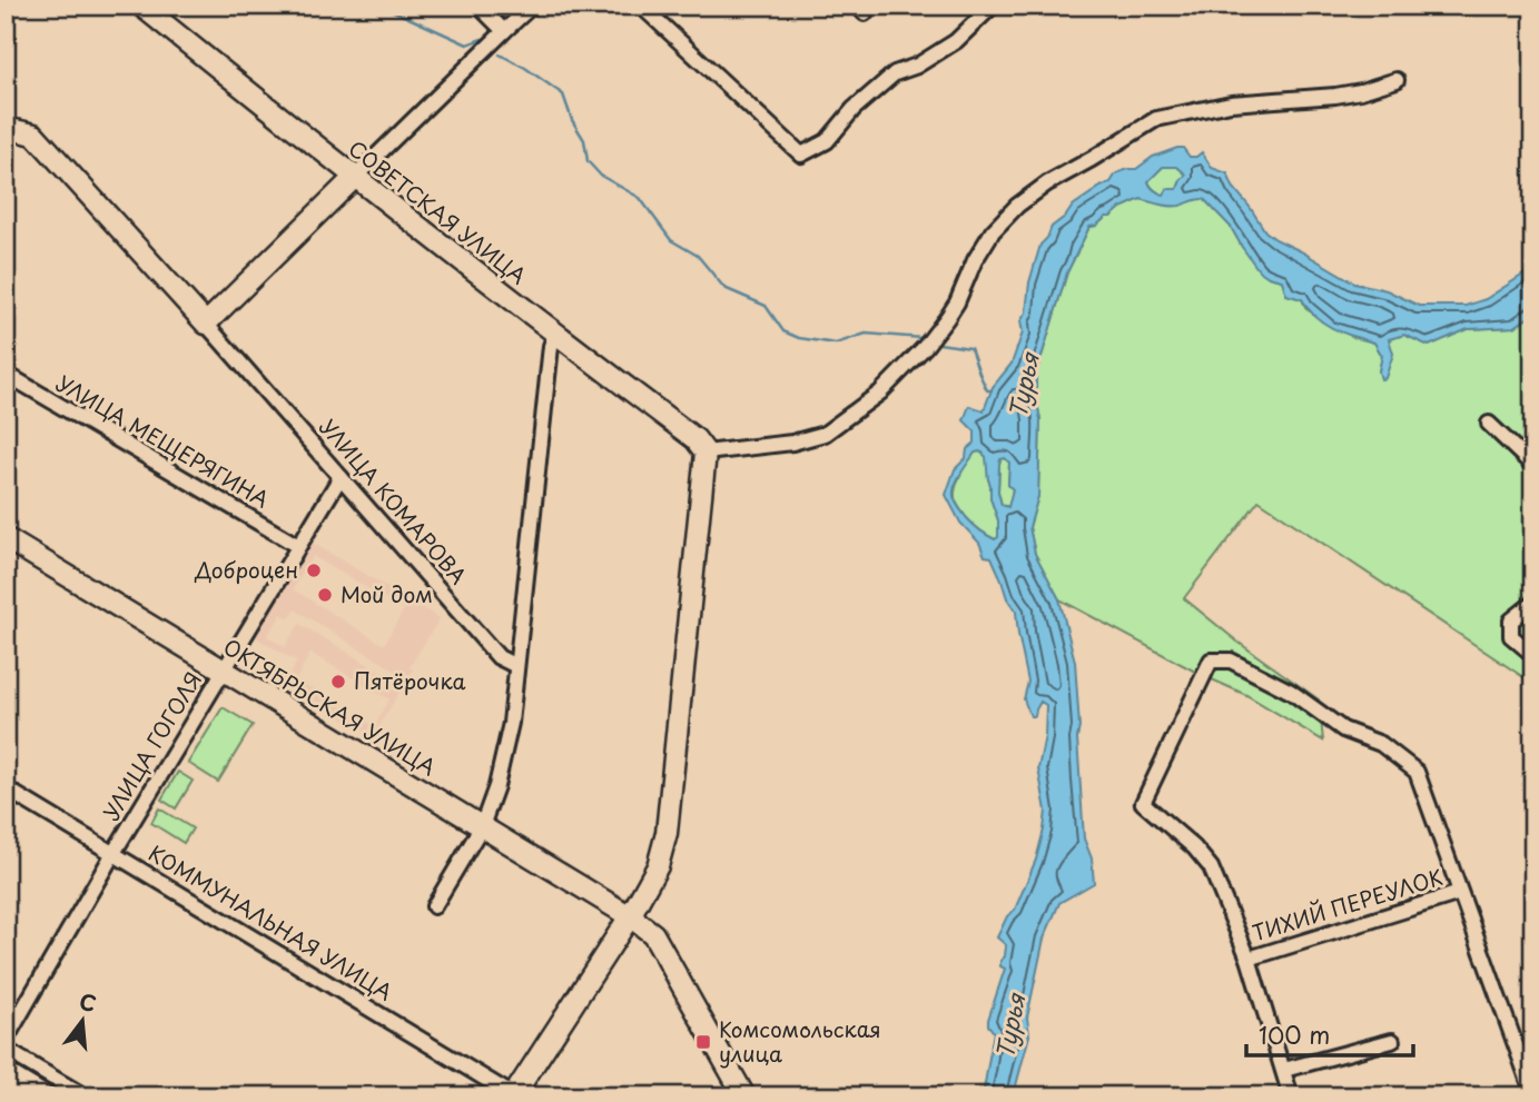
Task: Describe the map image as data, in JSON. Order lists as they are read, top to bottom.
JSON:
{
  "streets": {
    "main road": ["СОВЕТСКАЯ УЛИЦА", "УЛИЦА КОМАРОВА", "ОКТЯБРЬСКАЯ УЛИЦА"],
    "street": [
      "УЛИЦА МЕЩЕРЯГИНА",
      "УЛИЦА ГОГОЛЯ",
      "ТИХИЙ ПЕРЕУЛОК",
      "КОММУНАЛЬНАЯ УЛИЦА"
    ]
  },
  "crossings": [
    ["УЛИЦА МЕЩЕРЯГИНА", "УЛИЦА ГОГОЛЯ"],
    ["УЛИЦА КОМАРОВА", "УЛИЦА ГОГОЛЯ"],
    ["ОКТЯБРЬСКАЯ УЛИЦА", "УЛИЦА ГОГОЛЯ"],
    ["УЛИЦА ГОГОЛЯ", "КОММУНАЛЬНАЯ УЛИЦА"]
  ],
  "water": ["Турья"],
  "places": {
    "other": ["Доброцен", "Мой дом", "Пятёрочка"],
    "transit": ["Комсомольская улица"]
  },
  "scale_bar": "100 m",
  "north": "top"
}
